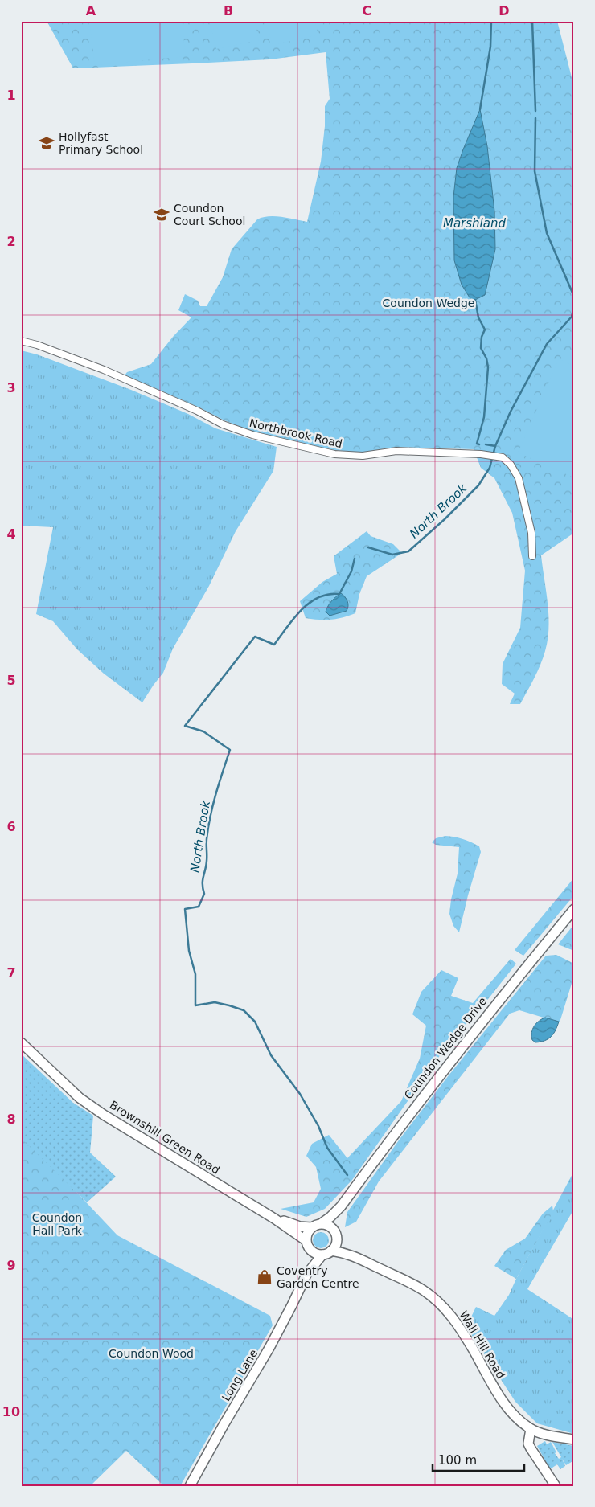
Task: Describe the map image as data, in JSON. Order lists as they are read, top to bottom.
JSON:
{
  "streets": {
    "main road": [
      "Coundon Wedge Drive",
      "Brownshill Green Road",
      "Wall Hill Road",
      "Long Lane"
    ],
    "street": ["Northbrook Road"]
  },
  "crossings": [
    ["Coundon Wedge Drive", "Brownshill Green Road"],
    ["Coundon Wedge Drive", "Wall Hill Road"],
    ["Coundon Wedge Drive", "Long Lane"],
    ["Brownshill Green Road", "Wall Hill Road"],
    ["Brownshill Green Road", "Long Lane"],
    ["Wall Hill Road", "Long Lane"]
  ],
  "water": ["Marshland", "North Brook"],
  "parks": ["Coundon Wedge", "Coundon Hall Park", "Coundon Wood"],
  "places": {
    "school or university": ["Hollyfast Primary School", "Coundon Court School"],
    "shop": ["Coventry Garden Centre"]
  },
  "scale_bar": "100 m",
  "grid": {
    "columns": [
      "A",
      "B",
      "C",
      "D"
    ],
    "rows": [
      "1",
      "2",
      "3",
      "4",
      "5",
      "6",
      "7",
      "8",
      "9",
      "10"
    ]
  }
}
